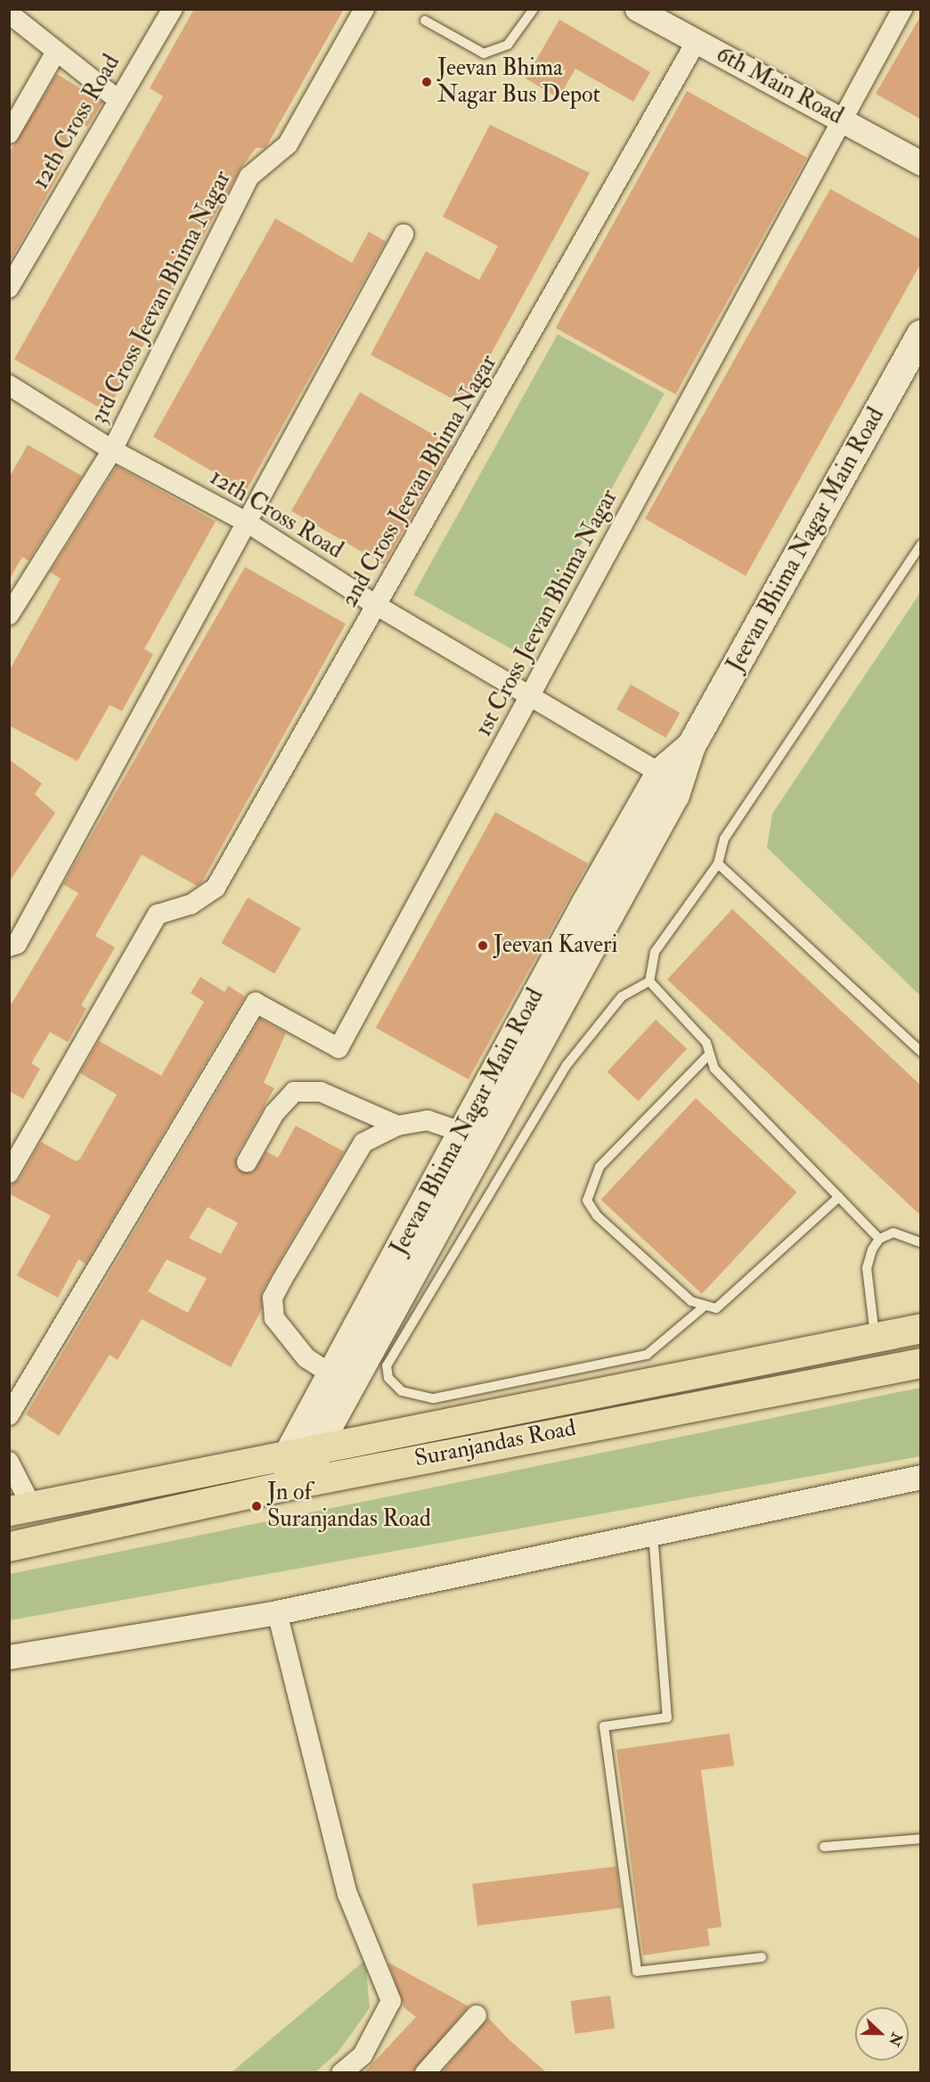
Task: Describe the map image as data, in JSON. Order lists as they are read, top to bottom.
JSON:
{
  "streets": {
    "main road": ["Jeevan Bhima Nagar Main Road", "Suranjandas Road"],
    "street": [
      "6th Main Road",
      "12th Cross Road",
      "3rd Cross Jeevan Bhima Nagar",
      "2nd Cross Jeevan Bhima Nagar",
      "1st Cross Jeevan Bhima Nagar"
    ]
  },
  "crossings": [
    ["6th Main Road", "2nd Cross Jeevan Bhima Nagar"],
    ["6th Main Road", "1st Cross Jeevan Bhima Nagar"],
    ["12th Cross Road", "3rd Cross Jeevan Bhima Nagar"],
    ["12th Cross Road", "2nd Cross Jeevan Bhima Nagar"],
    ["12th Cross Road", "Jeevan Bhima Nagar Main Road"],
    ["12th Cross Road", "1st Cross Jeevan Bhima Nagar"],
    ["Jeevan Bhima Nagar Main Road", "Suranjandas Road"]
  ],
  "places": ["Jeevan Bhima Nagar Bus Depot", "Jeevan Kaveri", "Jn of Suranjandas Road"],
  "north": "right"
}
